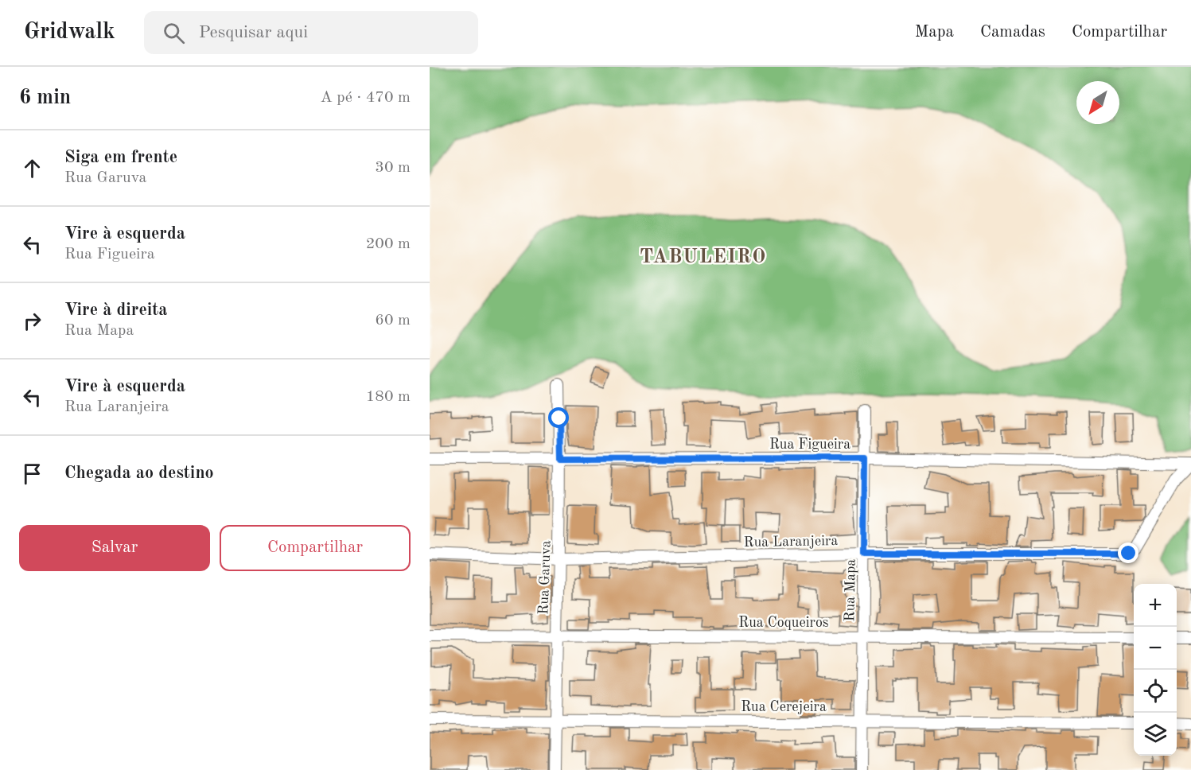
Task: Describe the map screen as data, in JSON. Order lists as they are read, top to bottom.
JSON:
{
  "streets": {
    "street": [
      "Rua Figueira",
      "Rua Laranjeira",
      "Rua Garuva",
      "Rua Mapa",
      "Rua Coqueiros",
      "Rua Cerejeira"
    ]
  },
  "crossings": [
    ["Rua Figueira", "Rua Laranjeira"],
    ["Rua Figueira", "Rua Garuva"],
    ["Rua Figueira", "Rua Mapa"],
    ["Rua Laranjeira", "Rua Garuva"],
    ["Rua Laranjeira", "Rua Mapa"],
    ["Rua Garuva", "Rua Coqueiros"],
    ["Rua Garuva", "Rua Cerejeira"],
    ["Rua Mapa", "Rua Coqueiros"],
    ["Rua Mapa", "Rua Cerejeira"]
  ],
  "districts": ["TABULEIRO"],
  "north": "bottom left",
  "page": {
    "header": "Gridwalk",
    "search": "Pesquisar aqui",
    "nav": ["Mapa", "Camadas", "Compartilhar"],
    "heading": ["6 min", "A pé · 470 m"],
    "list": [
      ["Siga em frente", "Rua Garuva", "30 m"],
      ["Vire à esquerda", "Rua Figueira", "200 m"],
      ["Vire à direita", "Rua Mapa", "60 m"],
      ["Vire à esquerda", "Rua Laranjeira", "180 m"],
      "Chegada ao destino"
    ],
    "buttons": ["Salvar", "Compartilhar"],
    "map_buttons": ["+", "−"]
  }
}
